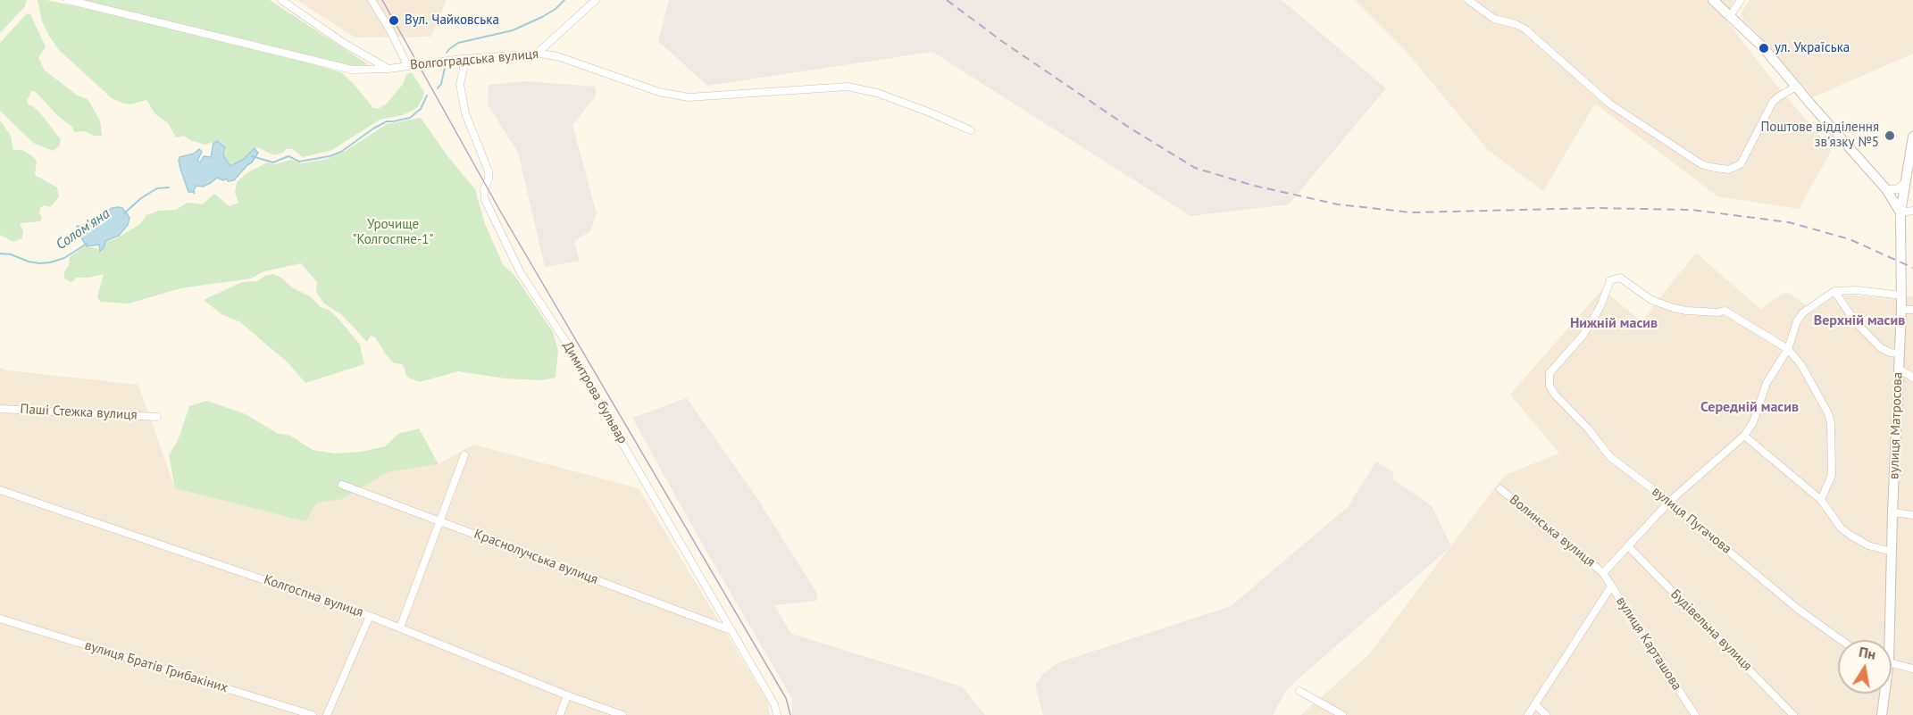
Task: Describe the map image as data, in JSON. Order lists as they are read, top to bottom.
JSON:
{
  "streets": {
    "street": [
      "Волгоградська вулиця",
      "Димитрова бульвар",
      "Паші Стежка вулиця",
      "вулиця Матросова",
      "вулиця Пугачова",
      "Волинська вулиця",
      "Краснолучська вулиця",
      "Колгоспна вулиця",
      "Будівельна вулиця",
      "вулиця Карташова",
      "вулиця Братів Грибакіних"
    ]
  },
  "crossings": [
    ["Волгоградська вулиця", "Димитрова бульвар"],
    ["Димитрова бульвар", "Краснолучська вулиця"],
    ["Волинська вулиця", "вулиця Карташова"]
  ],
  "districts": ["Верхній масив", "Нижній масив", "Середній масив"],
  "water": ["Солом'яна"],
  "parks": ["Урочище \"Колгоспне-1\""],
  "places": ["Вул. Чайковська", "ул. Україська", "Поштове відділення зв'язку №5"],
  "north": "top"
}
